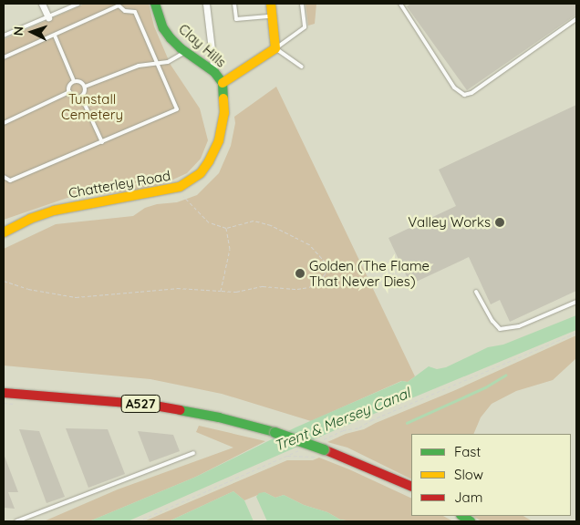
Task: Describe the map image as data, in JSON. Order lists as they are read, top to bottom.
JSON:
{
  "streets": {
    "street": ["Clay Hills", "Chatterley Road", "A527"]
  },
  "crossings": [
    ["Clay Hills", "Chatterley Road"]
  ],
  "water": ["Trent & Mersey Canal"],
  "parks": ["Tunstall Cemetery"],
  "places": ["Valley Works", "Golden (The Flame That Never Dies)"],
  "legend": ["Fast", "Slow", "Jam"],
  "north": "left"
}
